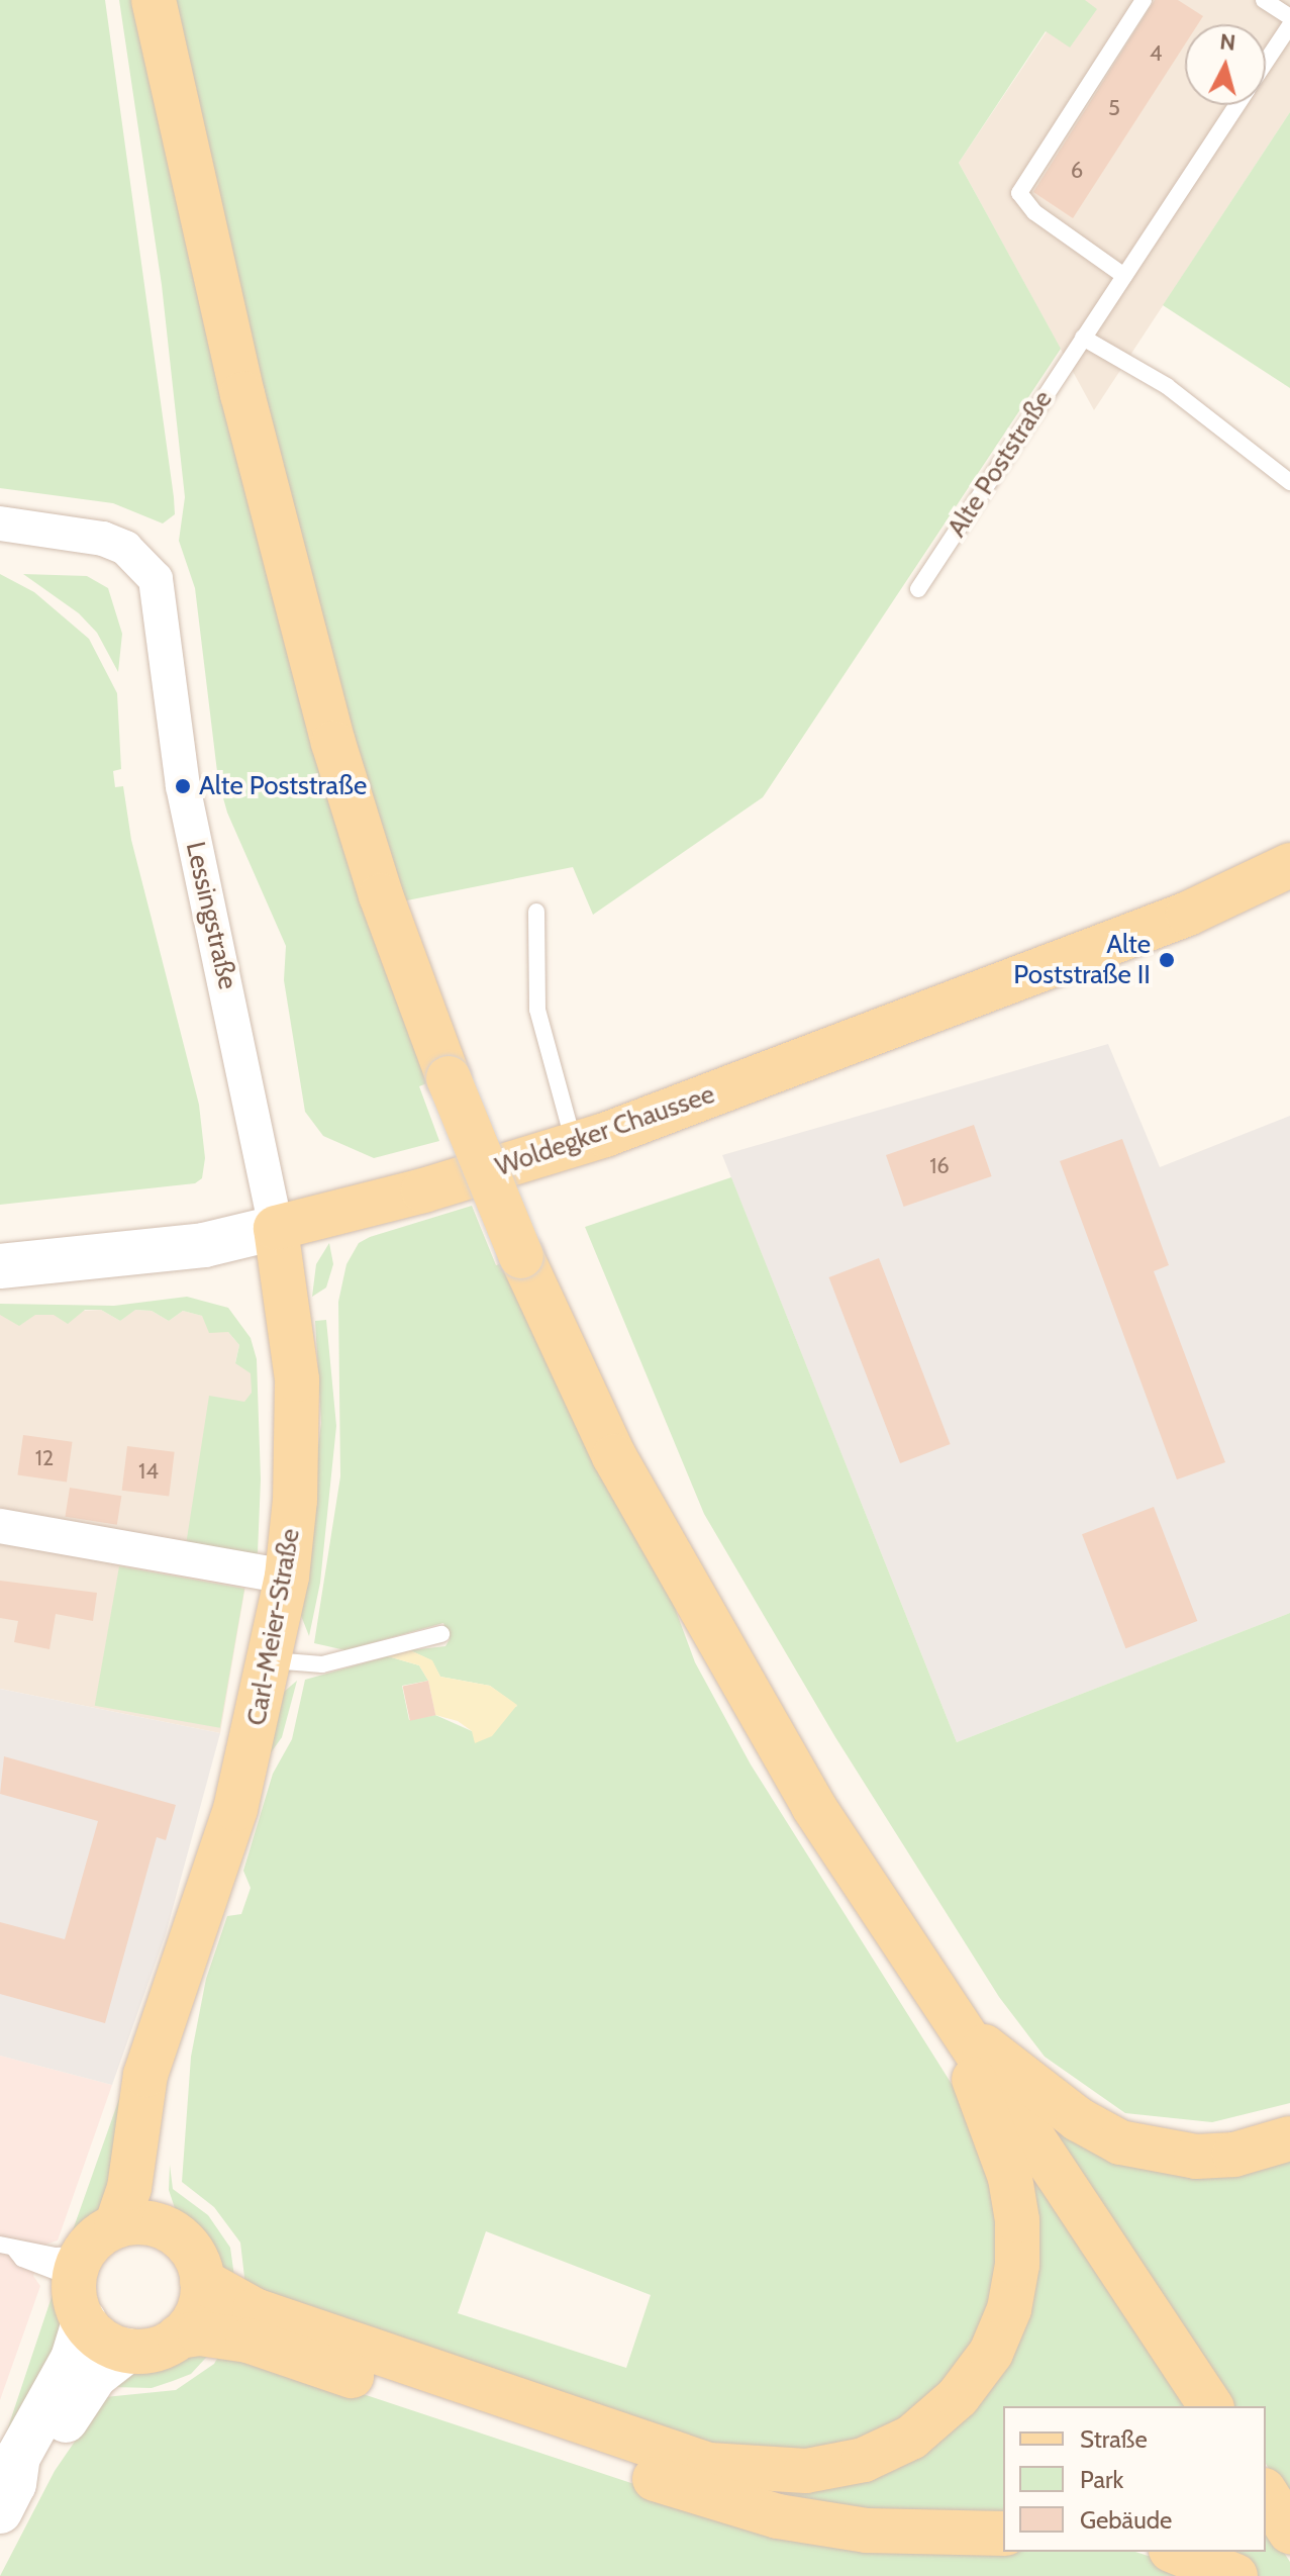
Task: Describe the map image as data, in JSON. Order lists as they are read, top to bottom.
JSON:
{
  "streets": {
    "main road": ["Woldegker Chaussee", "Carl-Meier-Straße"],
    "street": ["Lessingstraße"],
    "lane": ["Alte Poststraße"]
  },
  "crossings": [
    ["Lessingstraße", "Woldegker Chaussee"],
    ["Lessingstraße", "Carl-Meier-Straße"],
    ["Woldegker Chaussee", "Carl-Meier-Straße"]
  ],
  "places": ["Alte Poststraße", "Alte Poststraße II"],
  "house_numbers": [
    "4",
    "5",
    "6",
    "16",
    "12",
    "14"
  ],
  "legend": ["Straße", "Park", "Gebäude"],
  "north": "top"
}
